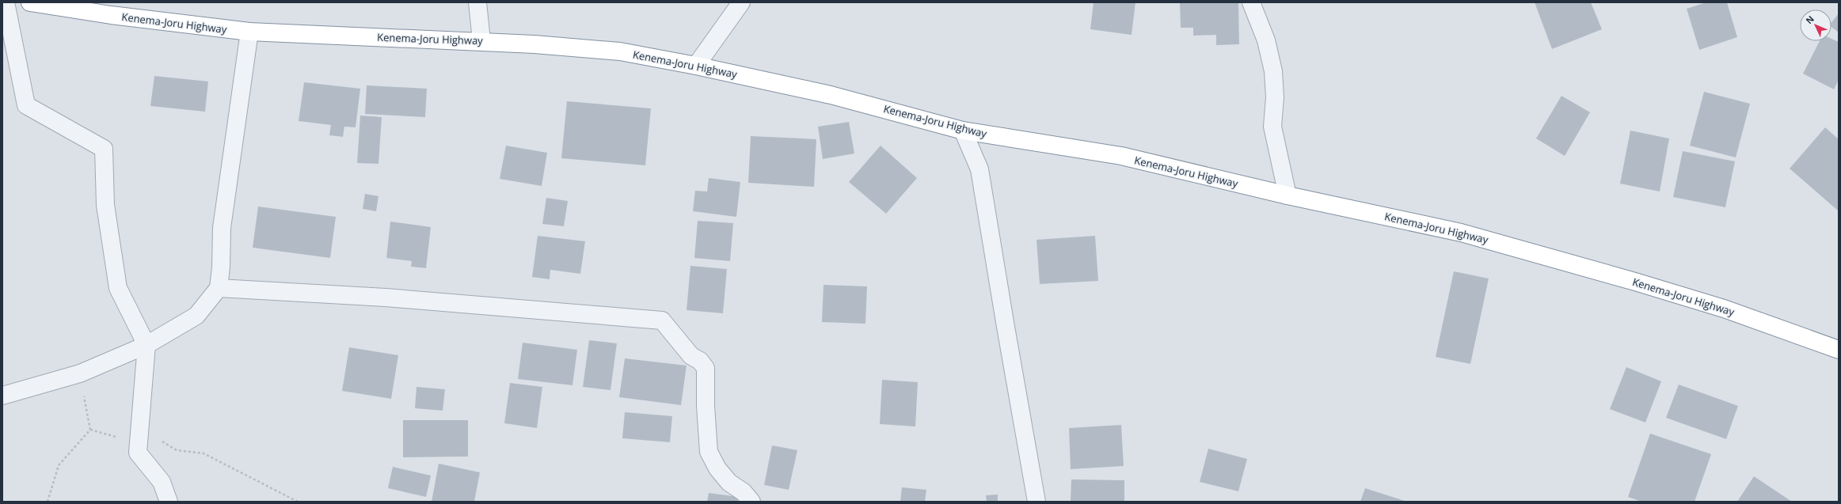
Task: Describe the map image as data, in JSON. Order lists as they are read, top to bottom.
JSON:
{
  "streets": {
    "highway": ["Kenema-Joru Highway"]
  },
  "north": "top left"
}
